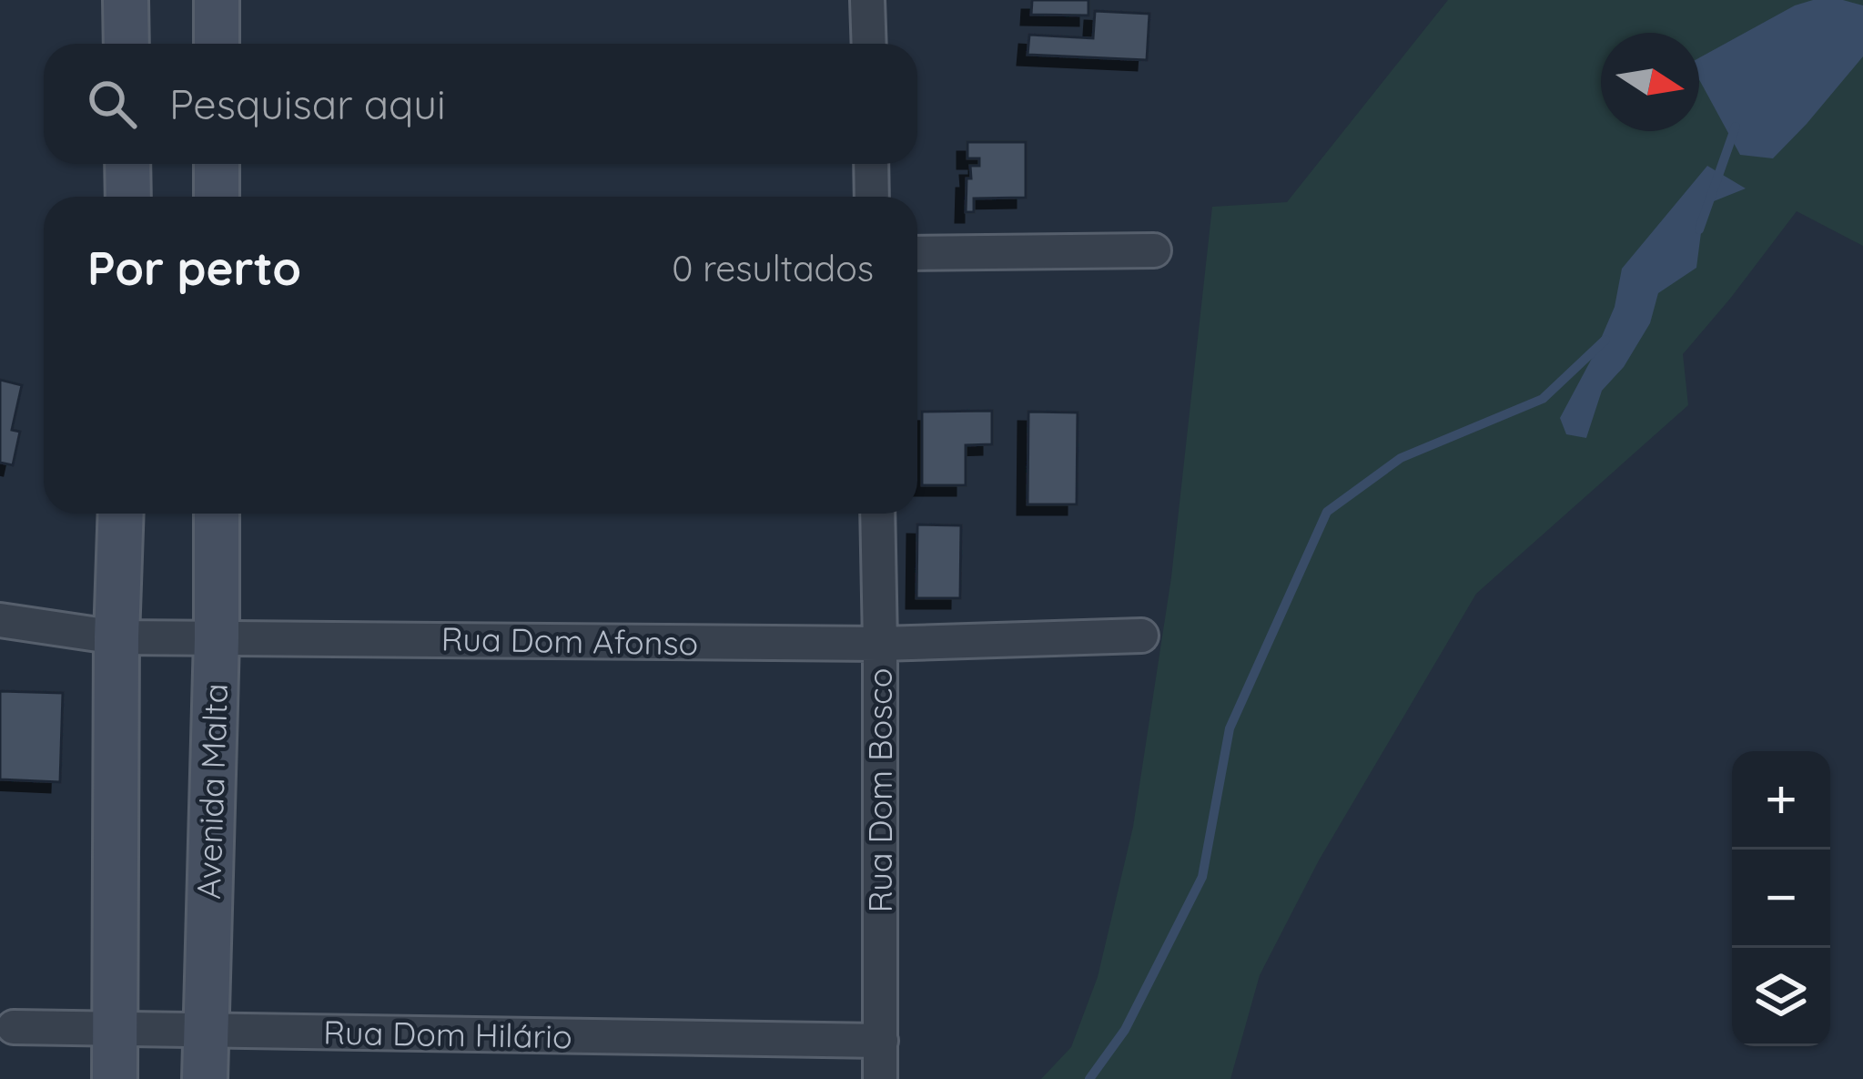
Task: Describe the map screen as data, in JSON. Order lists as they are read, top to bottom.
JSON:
{
  "streets": {
    "street": [
      "Rua Dom Afonso",
      "Rua Dom Bosco",
      "Avenida Malta",
      "Rua Dom Hilário"
    ]
  },
  "crossings": [
    ["Rua Dom Afonso", "Rua Dom Bosco"],
    ["Rua Dom Afonso", "Avenida Malta"],
    ["Rua Dom Bosco", "Rua Dom Hilário"],
    ["Avenida Malta", "Rua Dom Hilário"]
  ],
  "north": "right",
  "page": {
    "search": "Pesquisar aqui",
    "heading": ["Por perto", "0 resultados"],
    "map_buttons": ["+", "−"]
  }
}
